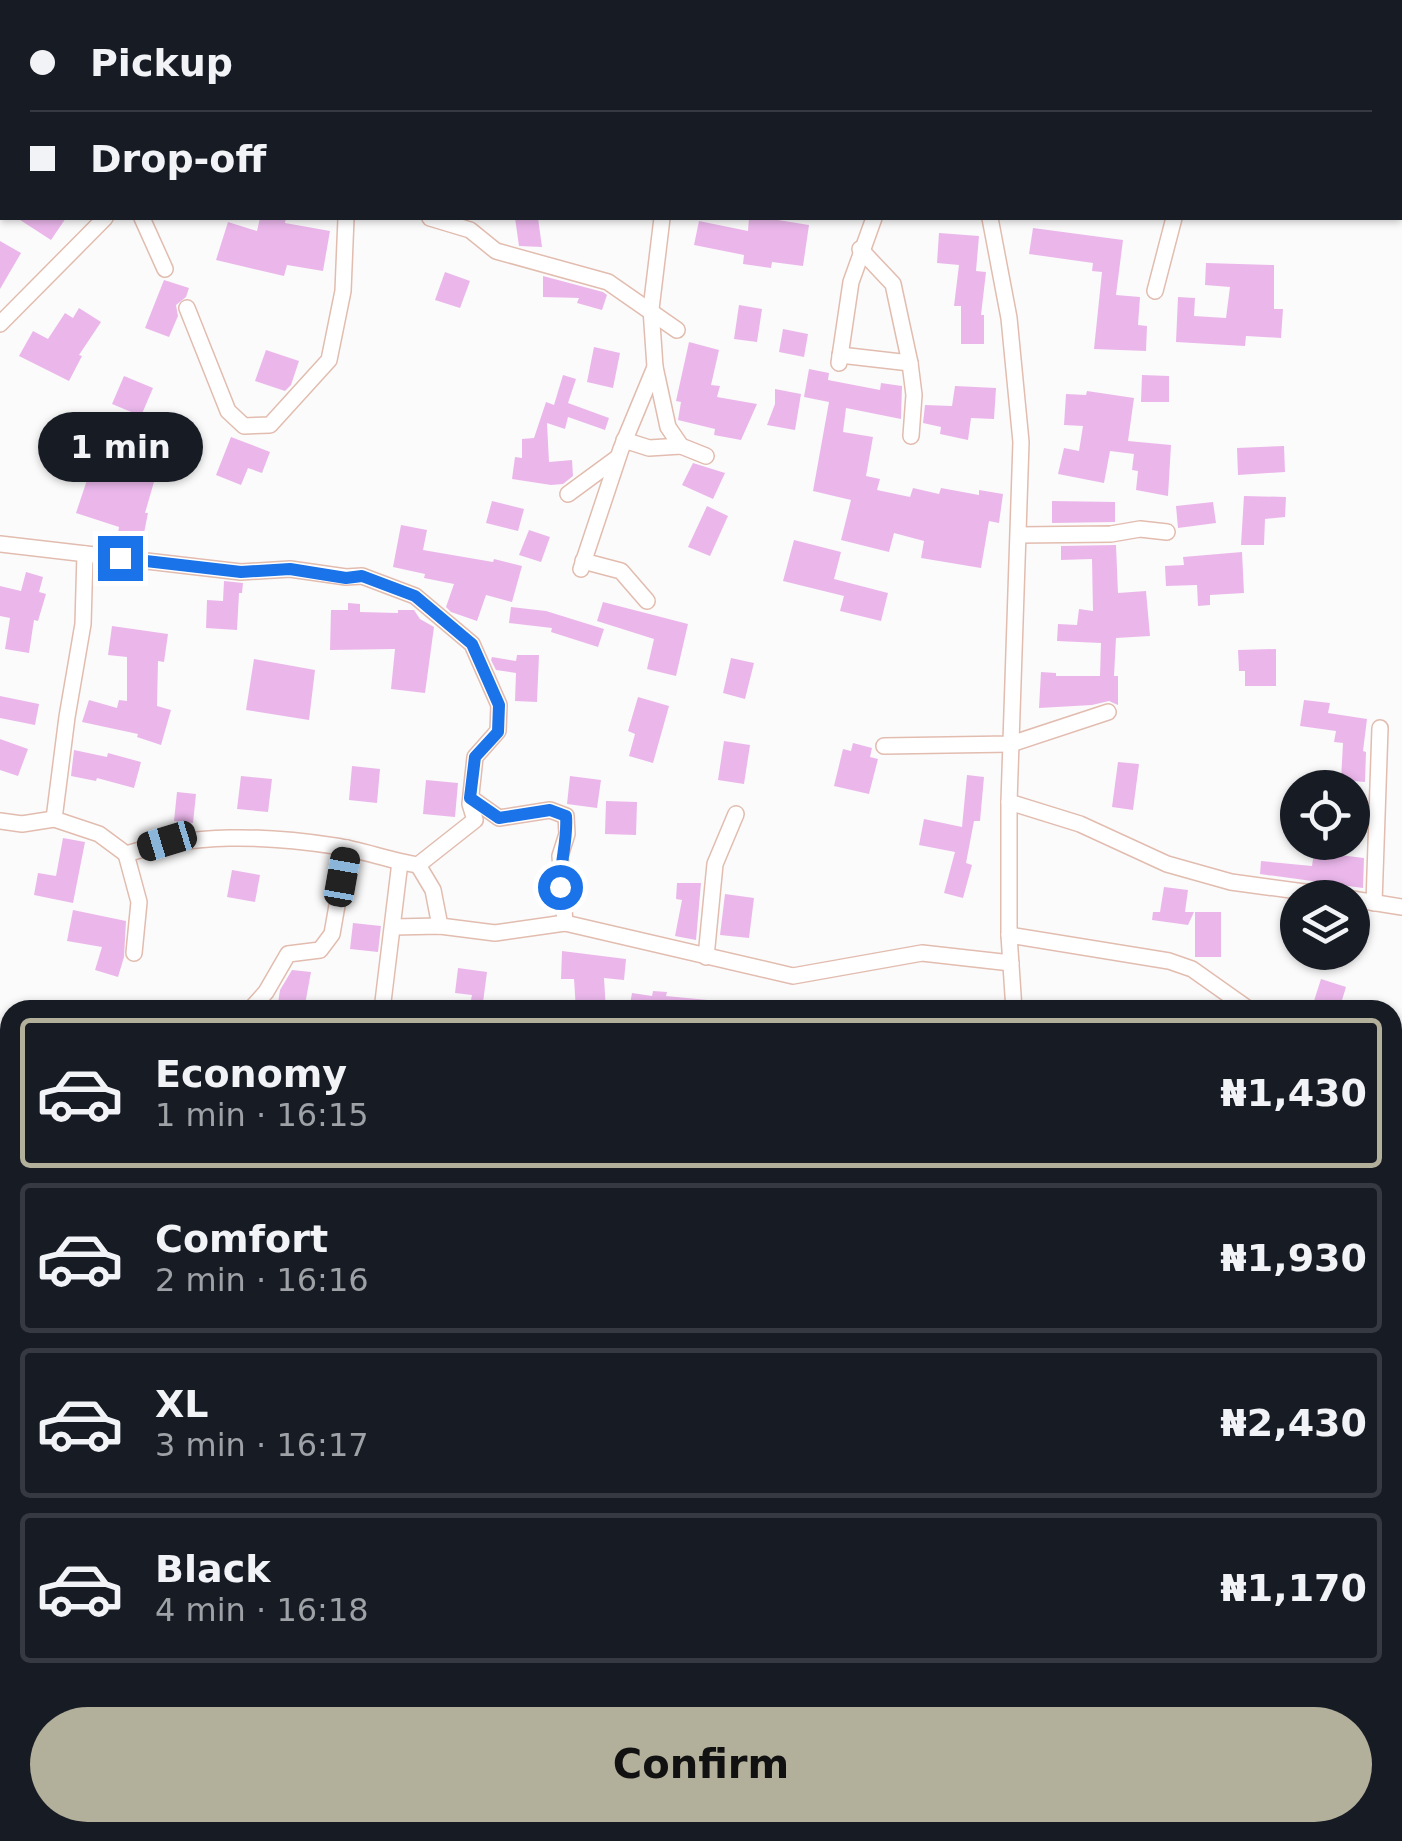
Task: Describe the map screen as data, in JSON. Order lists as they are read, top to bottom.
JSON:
{
  "page": {
    "banner": ["Pickup", "Drop-off"],
    "bubble": "1 min",
    "list": [
      {
        "name": "Economy",
        "note": "1 min · 16:15",
        "value": "₦1,430"
      },
      {
        "name": "Comfort",
        "note": "2 min · 16:16",
        "value": "₦1,930"
      },
      {
        "name": "XL",
        "note": "3 min · 16:17",
        "value": "₦2,430"
      },
      {
        "name": "Black",
        "note": "4 min · 16:18",
        "value": "₦1,170"
      }
    ],
    "buttons": "Confirm"
  }
}
